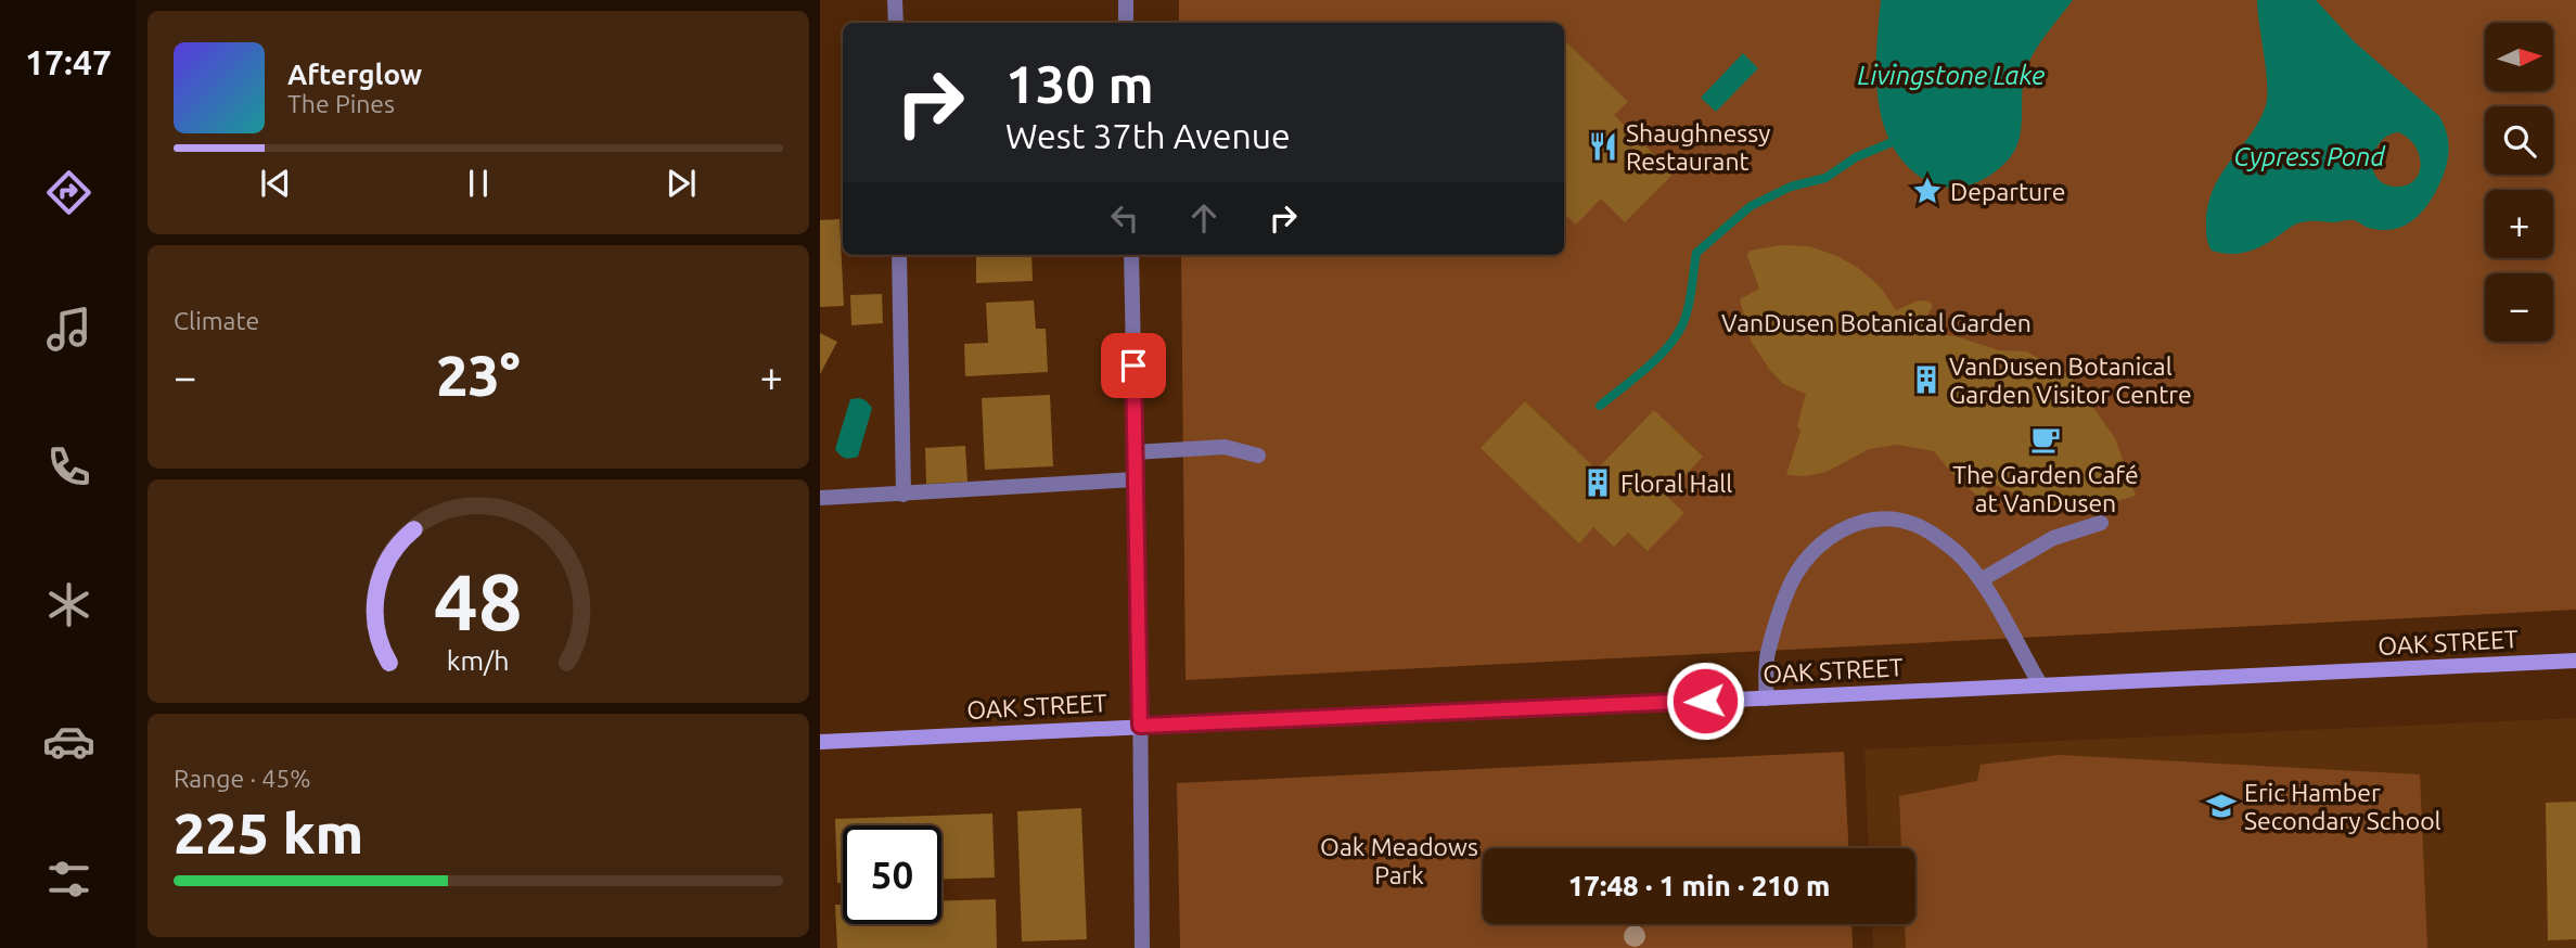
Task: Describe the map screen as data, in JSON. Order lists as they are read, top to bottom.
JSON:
{
  "streets": {
    "main road": ["OAK STREET"]
  },
  "water": ["Livingstone Lake", "Cypress Pond"],
  "parks": ["VanDusen Botanical Garden", "Oak Meadows Park"],
  "places": {
    "restaurant": ["Shaughnessy Restaurant"],
    "place": ["Departure"],
    "building": ["VanDusen Botanical Garden Visitor Centre", "Floral Hall"],
    "cafe": ["The Garden Café at VanDusen"],
    "school or university": ["Eric Hamber Secondary School"]
  },
  "north": "right",
  "page": {
    "tabs": "17:47",
    "map_buttons": ["+", "−"],
    "turn": ["130 m", "West 37th Avenue"],
    "song": ["Afterglow", "The Pines"],
    "tile": [
      "Climate",
      ["Range · 45%", "225 km"]
    ],
    "heat": ["−", "23°", "+"],
    "limit": "50",
    "trip": "17:48 · 1 min · 210 m",
    "gauge": ["48", "km/h"]
  }
}
